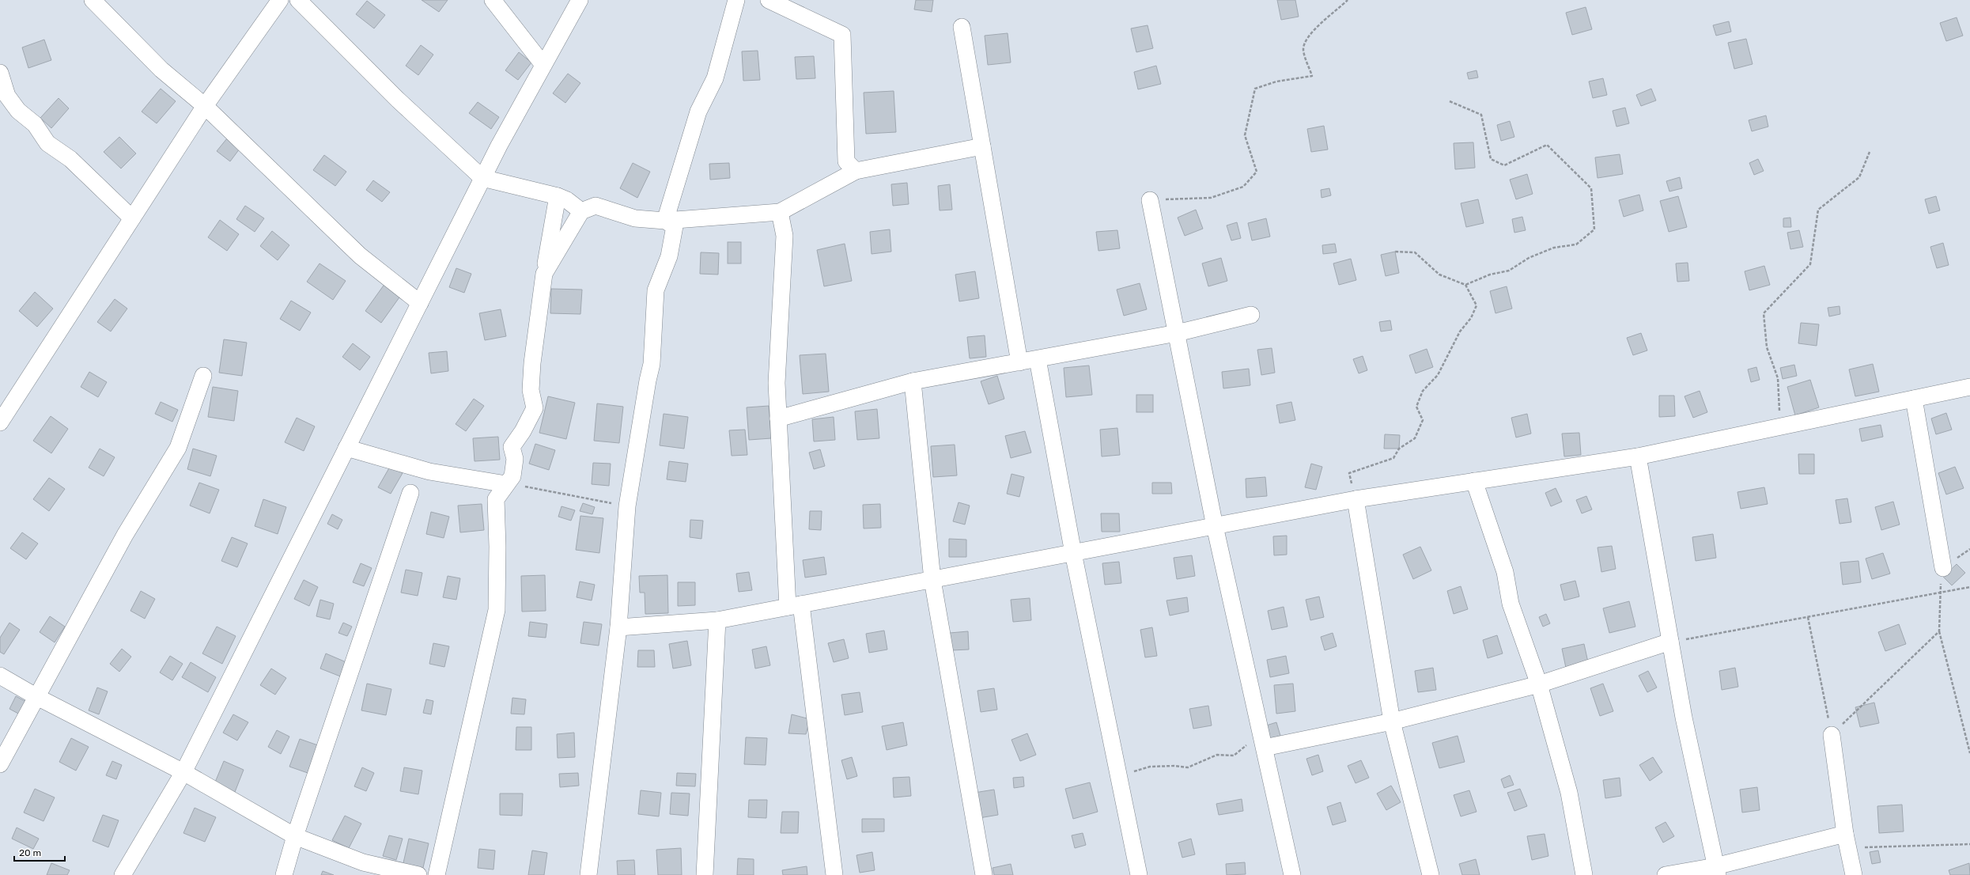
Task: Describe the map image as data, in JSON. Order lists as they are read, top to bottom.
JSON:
{
  "scale_bar": "20 m"
}
